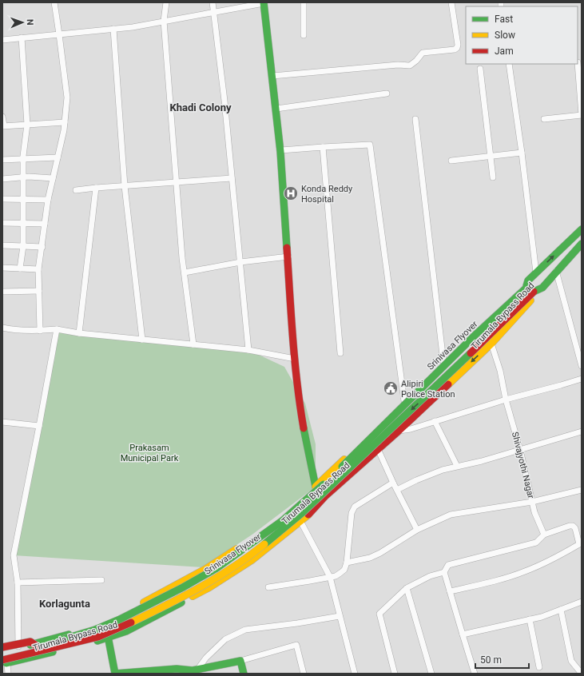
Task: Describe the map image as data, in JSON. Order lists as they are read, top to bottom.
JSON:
{
  "streets": {
    "street": ["Tirumala Bypass Road", "Srinivasa Flyover", "Shivajyothi Nagar"]
  },
  "crossings": [
    ["Tirumala Bypass Road", "Srinivasa Flyover"],
    ["Tirumala Bypass Road", "Shivajyothi Nagar"]
  ],
  "districts": ["Khadi Colony", "Korlagunta"],
  "parks": ["Prakasam Municipal Park"],
  "places": {
    "hospital": ["Konda Reddy Hospital"],
    "public building": ["Alipiri Police Station"]
  },
  "legend": ["Fast", "Slow", "Jam"],
  "scale_bar": "50 m",
  "north": "right"
}
